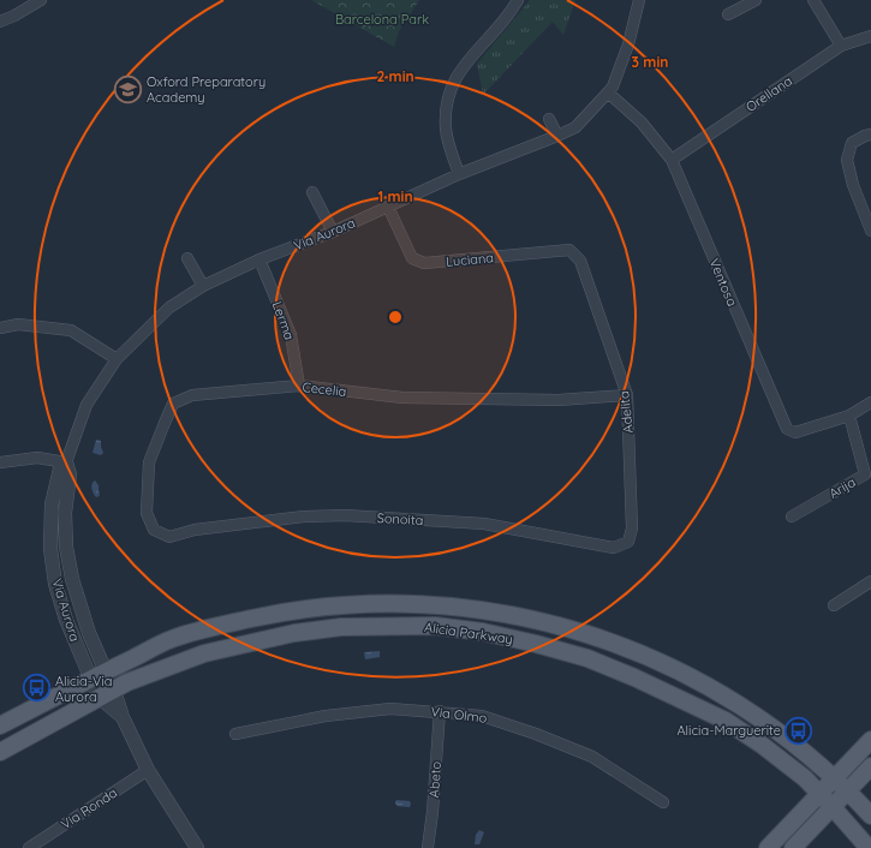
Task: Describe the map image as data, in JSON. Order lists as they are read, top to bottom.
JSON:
{
  "streets": {
    "main road": ["Alicia Parkway"],
    "street": [
      "Orellana",
      "Via Aurora",
      "Luciana",
      "Ventosa",
      "Lerma",
      "Cecelia",
      "Adelita",
      "Arija",
      "Sonoita",
      "Via Olmo",
      "Abeto",
      "Via Ronda"
    ]
  },
  "crossings": [
    ["Orellana", "Ventosa"],
    ["Via Aurora", "Luciana"],
    ["Via Aurora", "Ventosa"],
    ["Via Aurora", "Lerma"],
    ["Via Aurora", "Alicia Parkway"],
    ["Via Aurora", "Via Ronda"],
    ["Luciana", "Adelita"],
    ["Ventosa", "Arija"],
    ["Lerma", "Cecelia"],
    ["Cecelia", "Adelita"],
    ["Cecelia", "Sonoita"],
    ["Adelita", "Sonoita"],
    ["Via Olmo", "Abeto"]
  ],
  "parks": ["Barcelona Park"],
  "places": {
    "school or university": ["Oxford Preparatory Academy"],
    "bus stop": ["Alicia-Via Aurora", "Alicia-Marguerite"]
  },
  "rings": ["3 min", "2 min", "1 min"]
}
